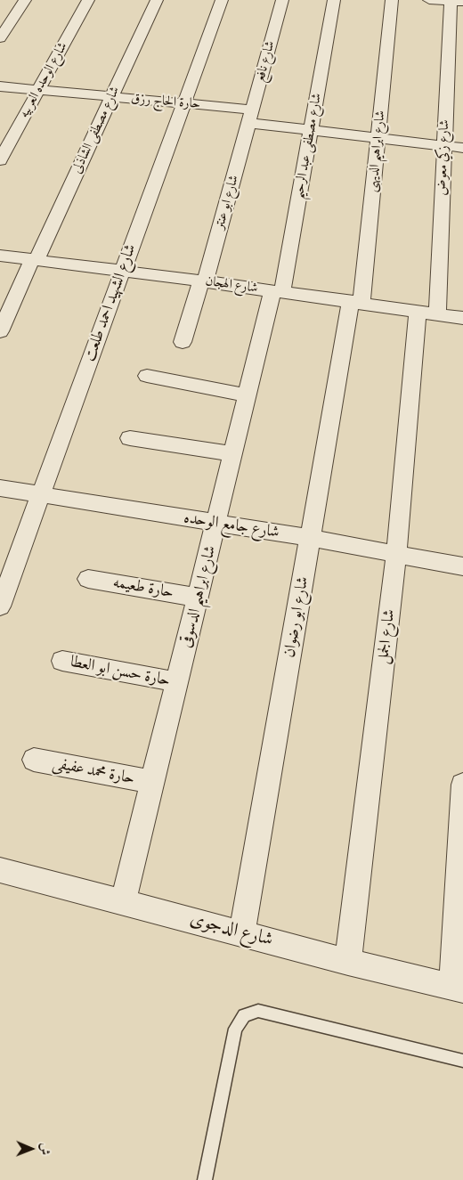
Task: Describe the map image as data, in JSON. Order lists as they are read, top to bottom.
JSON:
{
  "streets": {
    "street": [
      "شارع نافع",
      "شارع الوحده العربيه",
      "حارة الحاج رزق",
      "شارع مصطفى الشاذلى",
      "شارع مصطفى عبد الرحيم",
      "شارع ابراهيم الديهى",
      "شارع زكي معوض",
      "شارع ابو عنتر",
      "شارع الهجان",
      "شارع الشهيد احمد طلعت",
      "شارع جامع الوحده",
      "حارة طعيمه",
      "شارع ابراهيم الدسوقى",
      "شارع ابو رضوان",
      "شارع الجمل",
      "حارة حسن ابو العطا",
      "حارة محمد عفيفى",
      "شارع الدجوى"
    ]
  },
  "crossings": [
    ["شارع نافع", "حارة الحاج رزق"],
    ["شارع نافع", "شارع ابو عنتر"],
    ["شارع الوحده العربيه", "حارة الحاج رزق"],
    ["حارة الحاج رزق", "شارع مصطفى الشاذلى"],
    ["حارة الحاج رزق", "شارع مصطفى عبد الرحيم"],
    ["حارة الحاج رزق", "شارع ابراهيم الديهى"],
    ["حارة الحاج رزق", "شارع زكي معوض"],
    ["حارة الحاج رزق", "شارع ابو عنتر"],
    ["حارة الحاج رزق", "شارع الشهيد احمد طلعت"],
    ["شارع مصطفى الشاذلى", "شارع الهجان"],
    ["شارع مصطفى عبد الرحيم", "شارع الهجان"],
    ["شارع مصطفى عبد الرحيم", "شارع ابراهيم الدسوقى"],
    ["شارع ابراهيم الديهى", "شارع الهجان"],
    ["شارع ابراهيم الديهى", "شارع ابو رضوان"],
    ["شارع زكي معوض", "شارع الهجان"],
    ["شارع زكي معوض", "شارع الجمل"],
    ["شارع ابو عنتر", "شارع الهجان"],
    ["شارع الهجان", "شارع الشهيد احمد طلعت"],
    ["شارع الهجان", "شارع ابراهيم الدسوقى"],
    ["شارع الهجان", "شارع ابو رضوان"],
    ["شارع الهجان", "شارع الجمل"],
    ["شارع الشهيد احمد طلعت", "شارع جامع الوحده"],
    ["شارع جامع الوحده", "شارع ابراهيم الدسوقى"],
    ["شارع جامع الوحده", "شارع ابو رضوان"],
    ["شارع جامع الوحده", "شارع الجمل"],
    ["حارة طعيمه", "شارع ابراهيم الدسوقى"],
    ["شارع ابراهيم الدسوقى", "حارة حسن ابو العطا"],
    ["شارع ابراهيم الدسوقى", "حارة محمد عفيفى"],
    ["شارع ابراهيم الدسوقى", "شارع الدجوى"],
    ["شارع ابو رضوان", "شارع الدجوى"],
    ["شارع الجمل", "شارع الدجوى"]
  ],
  "north": "right"
}
